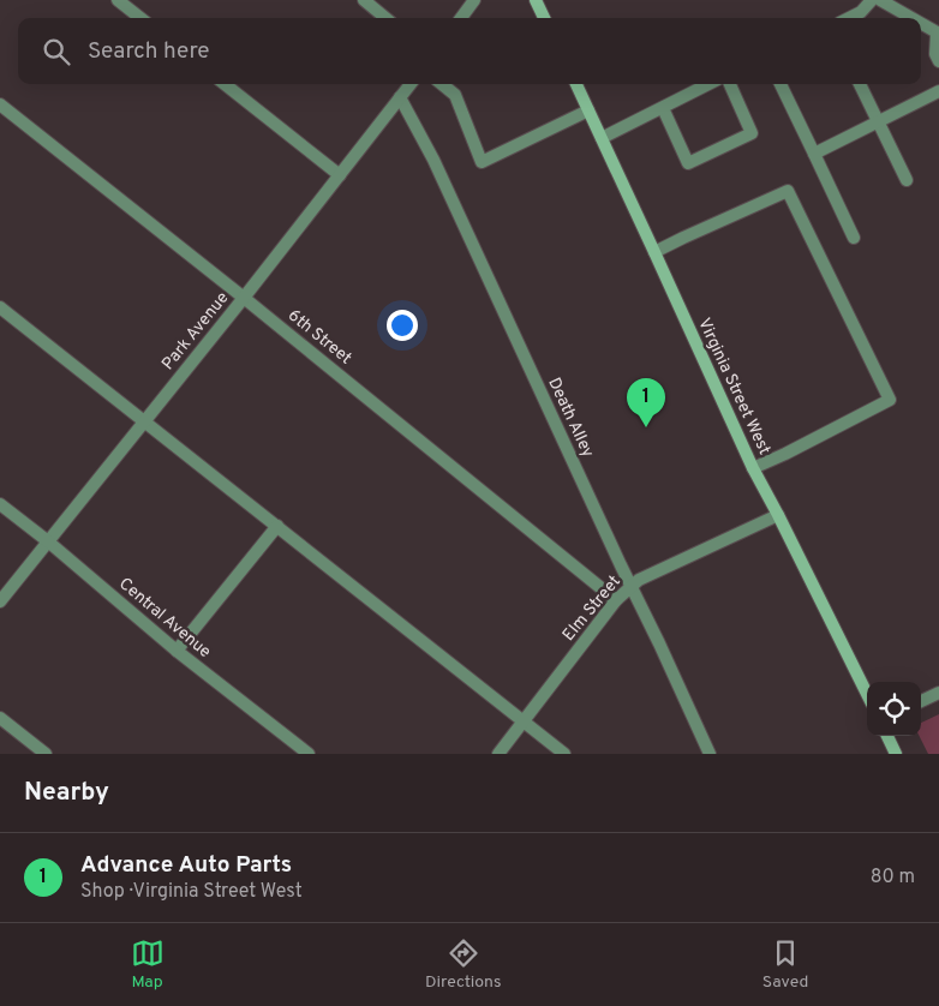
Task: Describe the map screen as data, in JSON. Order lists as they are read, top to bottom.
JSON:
{
  "streets": {
    "main road": ["Virginia Street West"],
    "street": [
      "Park Avenue",
      "6th Street",
      "Death Alley",
      "Elm Street",
      "Central Avenue"
    ]
  },
  "crossings": [
    ["Park Avenue", "6th Street"],
    ["Park Avenue", "Death Alley"],
    ["Park Avenue", "Central Avenue"],
    ["6th Street", "Elm Street"],
    ["Virginia Street West", "Elm Street"],
    ["Death Alley", "Elm Street"]
  ],
  "page": {
    "search": "Search here",
    "pins": "1",
    "heading": "Nearby",
    "list": [
      {
        "mark": "1",
        "name": "Advance Auto Parts",
        "note": "Shop · Virginia Street West",
        "value": "80 m"
      }
    ],
    "nav": ["Map", "Directions", "Saved"]
  }
}
